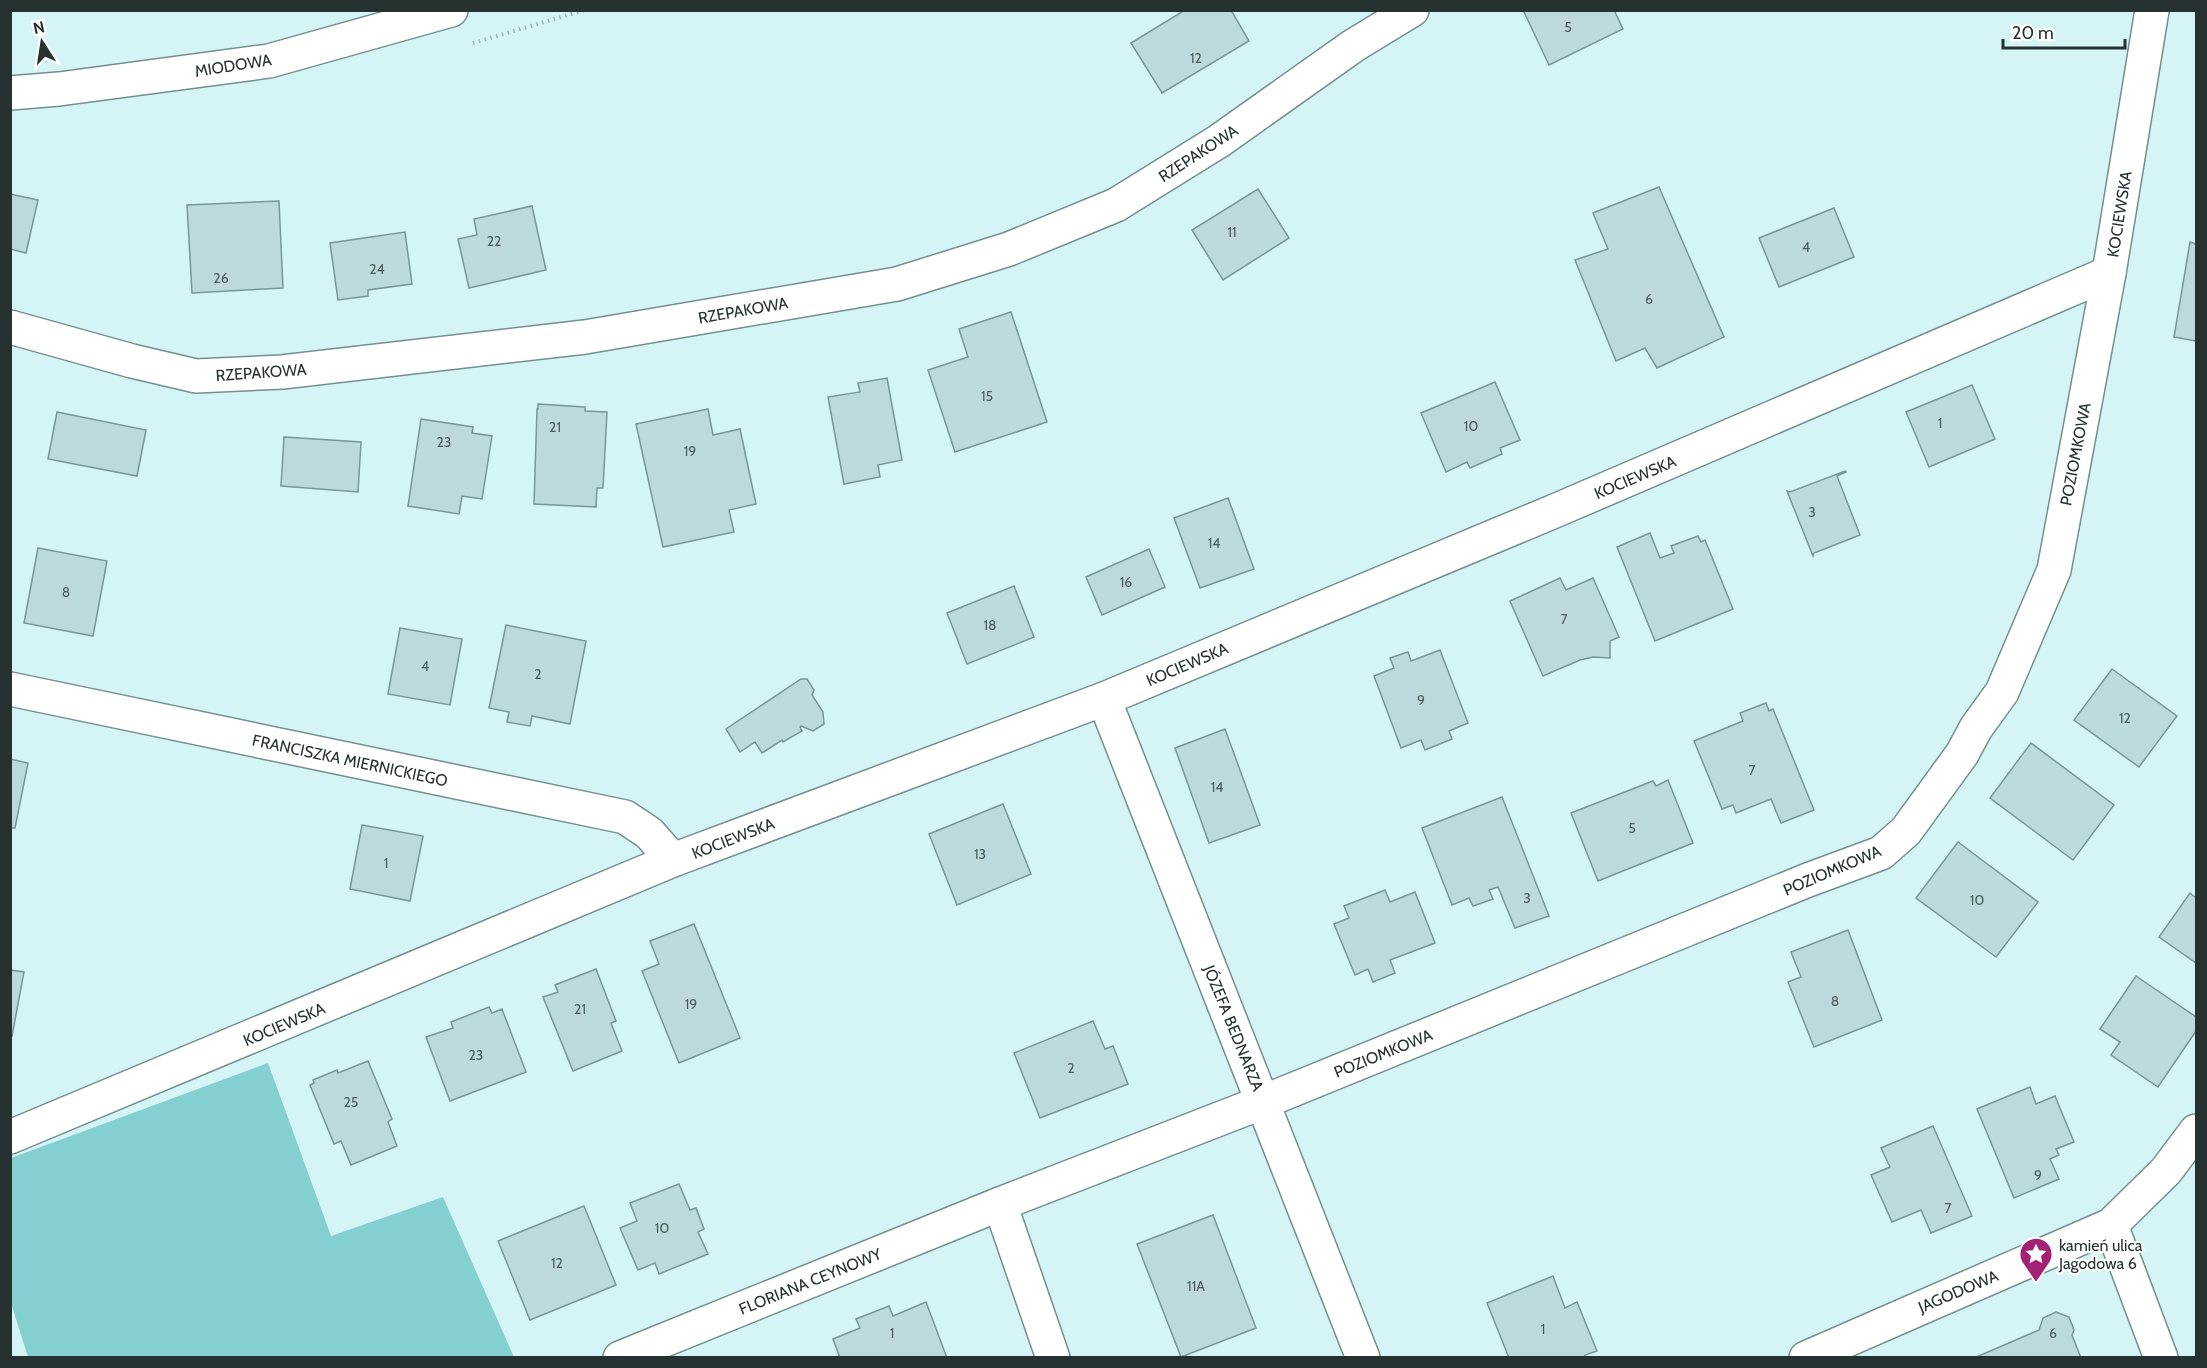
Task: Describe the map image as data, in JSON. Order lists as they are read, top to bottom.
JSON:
{
  "streets": {
    "street": [
      "MIODOWA",
      "RZEPAKOWA",
      "KOCIEWSKA",
      "POZIOMKOWA",
      "FRANCISZKA MIERNICKIEGO",
      "JÓZEFA BEDNARZA",
      "FLORIANA CEYNOWY",
      "JAGODOWA"
    ]
  },
  "crossings": [
    ["KOCIEWSKA", "POZIOMKOWA"],
    ["KOCIEWSKA", "FRANCISZKA MIERNICKIEGO"],
    ["KOCIEWSKA", "JÓZEFA BEDNARZA"],
    ["POZIOMKOWA", "JÓZEFA BEDNARZA"],
    ["POZIOMKOWA", "FLORIANA CEYNOWY"],
    ["JÓZEFA BEDNARZA", "FLORIANA CEYNOWY"]
  ],
  "places": {
    "place": ["kamień ulica Jagodowa 6"]
  },
  "house_numbers": [
    "5",
    "12",
    "11",
    "22",
    "4",
    "24",
    "26",
    "6",
    "15",
    "1",
    "10",
    "21",
    "23",
    "19",
    "3",
    "14",
    "16",
    "8",
    "7",
    "18",
    "4",
    "2",
    "9",
    "12",
    "7",
    "14",
    "5",
    "13",
    "1",
    "3",
    "10",
    "8",
    "19",
    "21",
    "23",
    "2",
    "25",
    "9",
    "7",
    "10",
    "12",
    "11A",
    "1",
    "1",
    "6"
  ],
  "scale_bar": "20 m",
  "north": "top"
}
